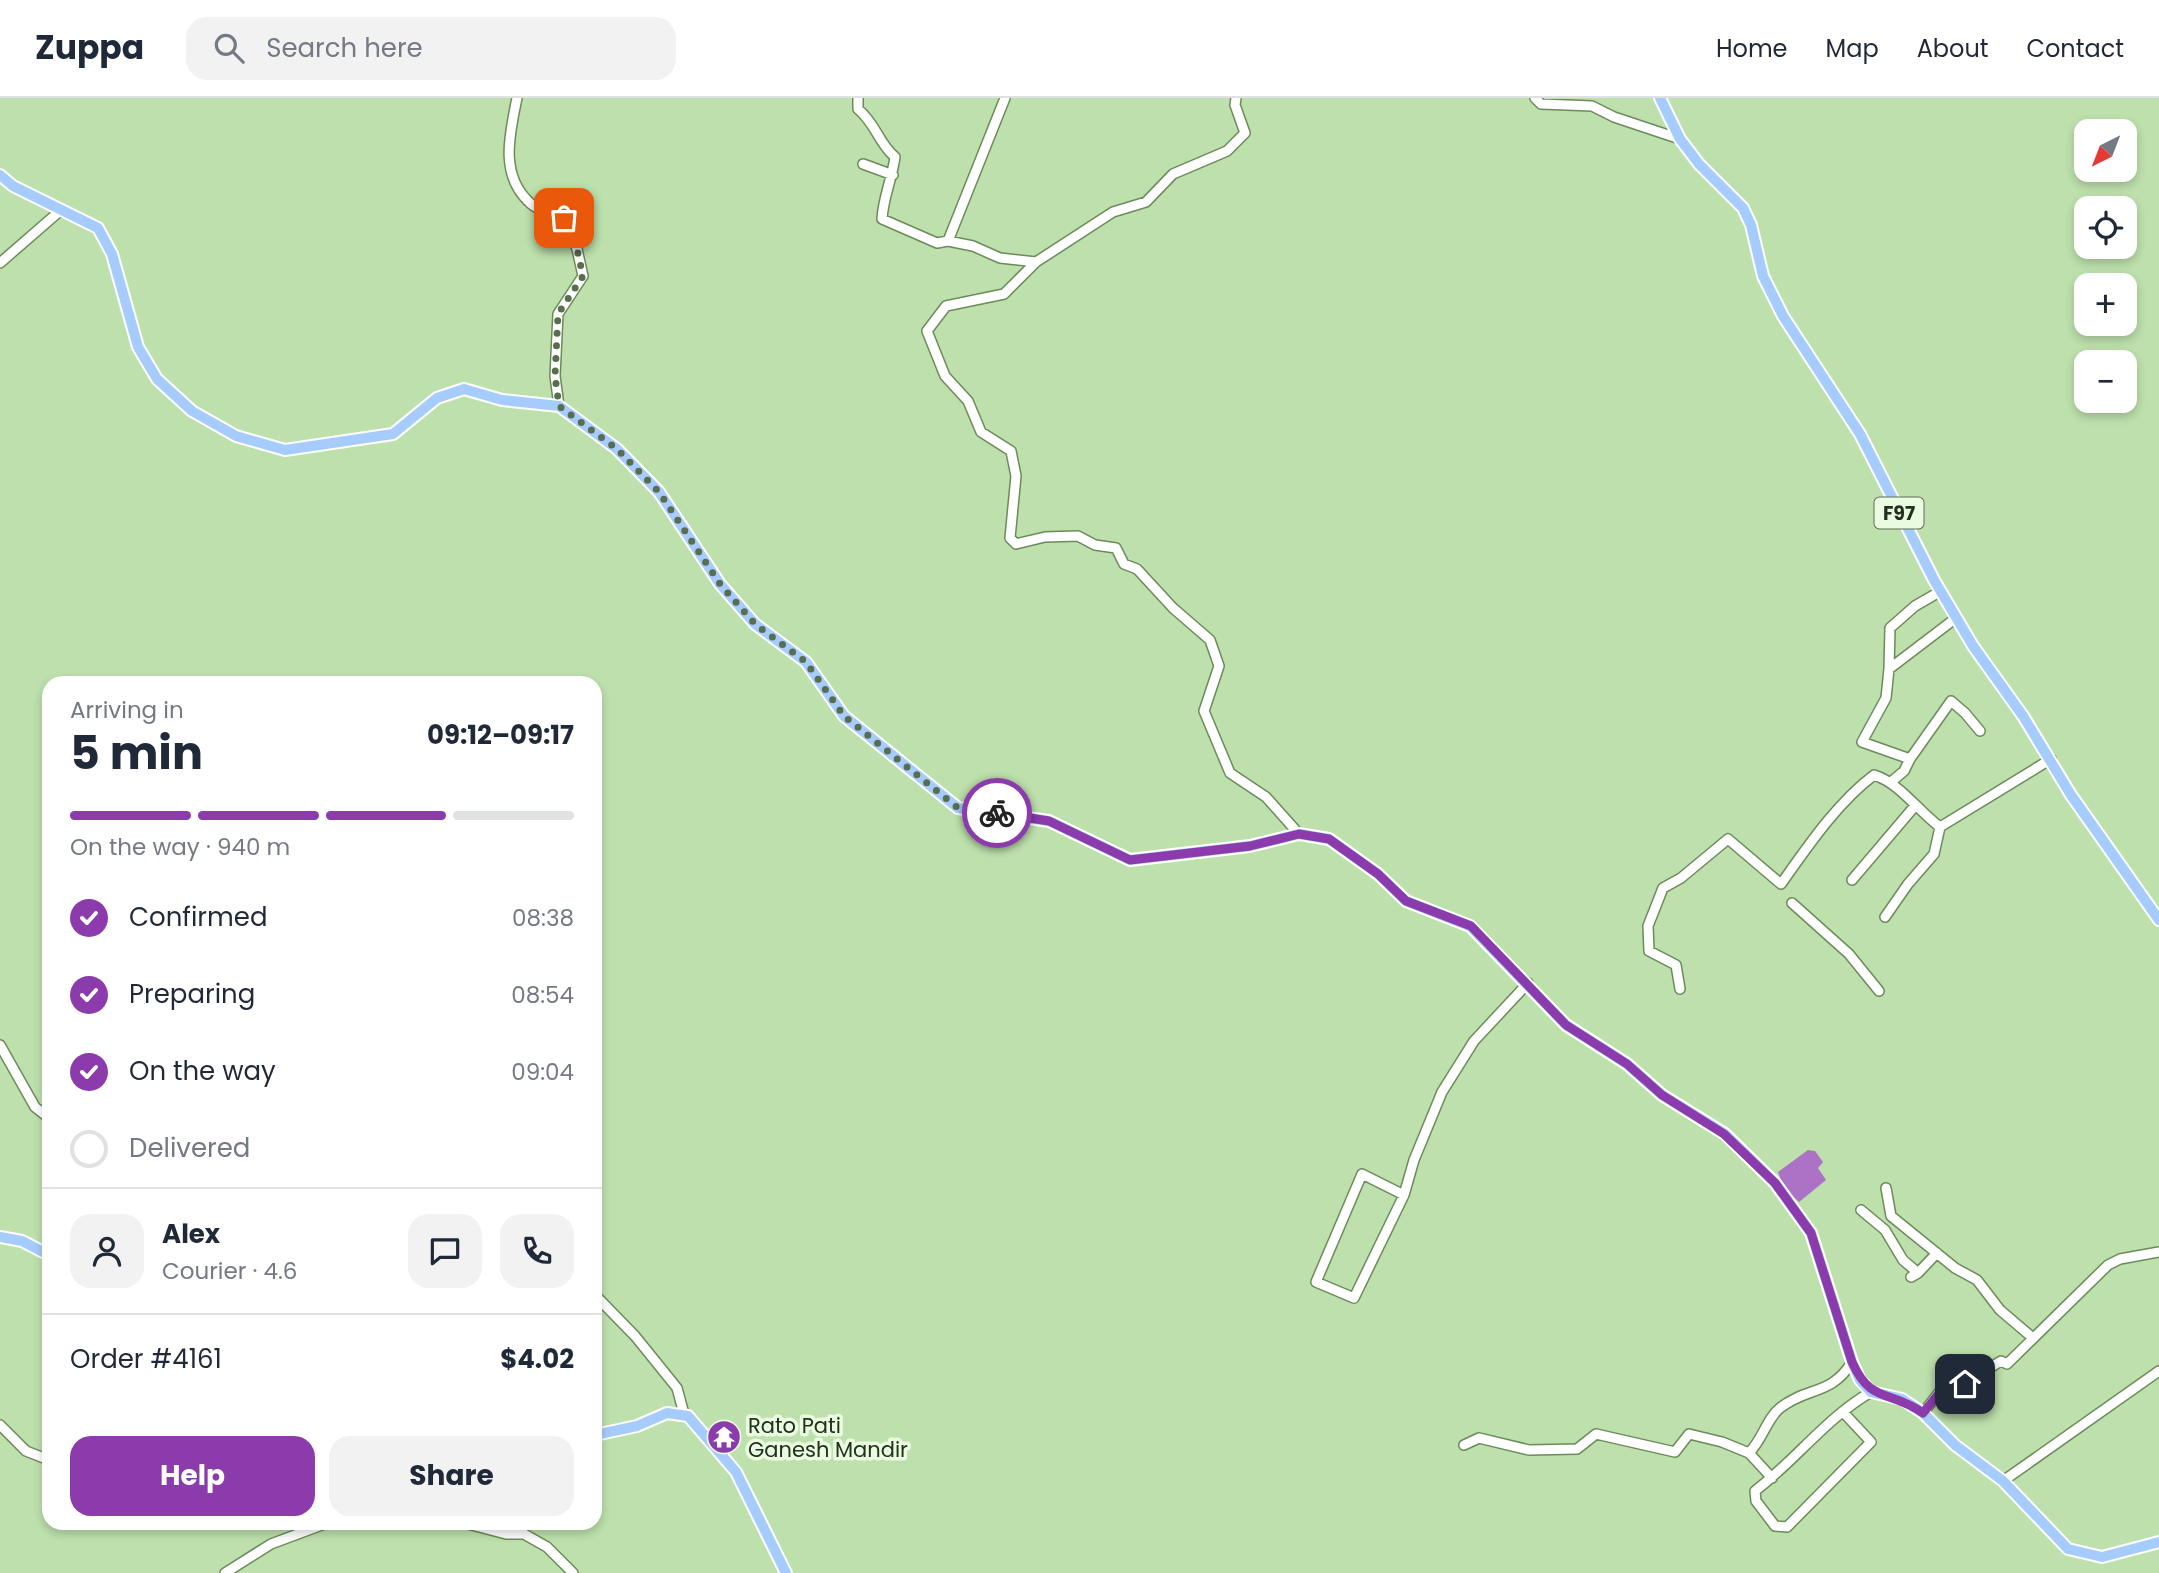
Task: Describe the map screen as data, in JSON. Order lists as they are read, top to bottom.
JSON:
{
  "streets": {
    "main road": ["F97"]
  },
  "places": {
    "temple": ["Rato Pati Ganesh Mandir"]
  },
  "north": "bottom left",
  "page": {
    "header": "Zuppa",
    "search": "Search here",
    "nav": [
      "Home",
      "Map",
      "About",
      "Contact"
    ],
    "map_buttons": ["+", "−"],
    "heading": ["5 min", "Arriving in", "09:12–09:17"],
    "panel": [
      "Alex",
      "Courier · 4.6",
      "Order #4161",
      "$4.02"
    ],
    "bar": "On the way · 940 m",
    "list": [
      ["Confirmed", "08:38"],
      ["Preparing", "08:54"],
      ["On the way", "09:04"],
      "Delivered"
    ],
    "buttons": ["Help", "Share"]
  }
}
